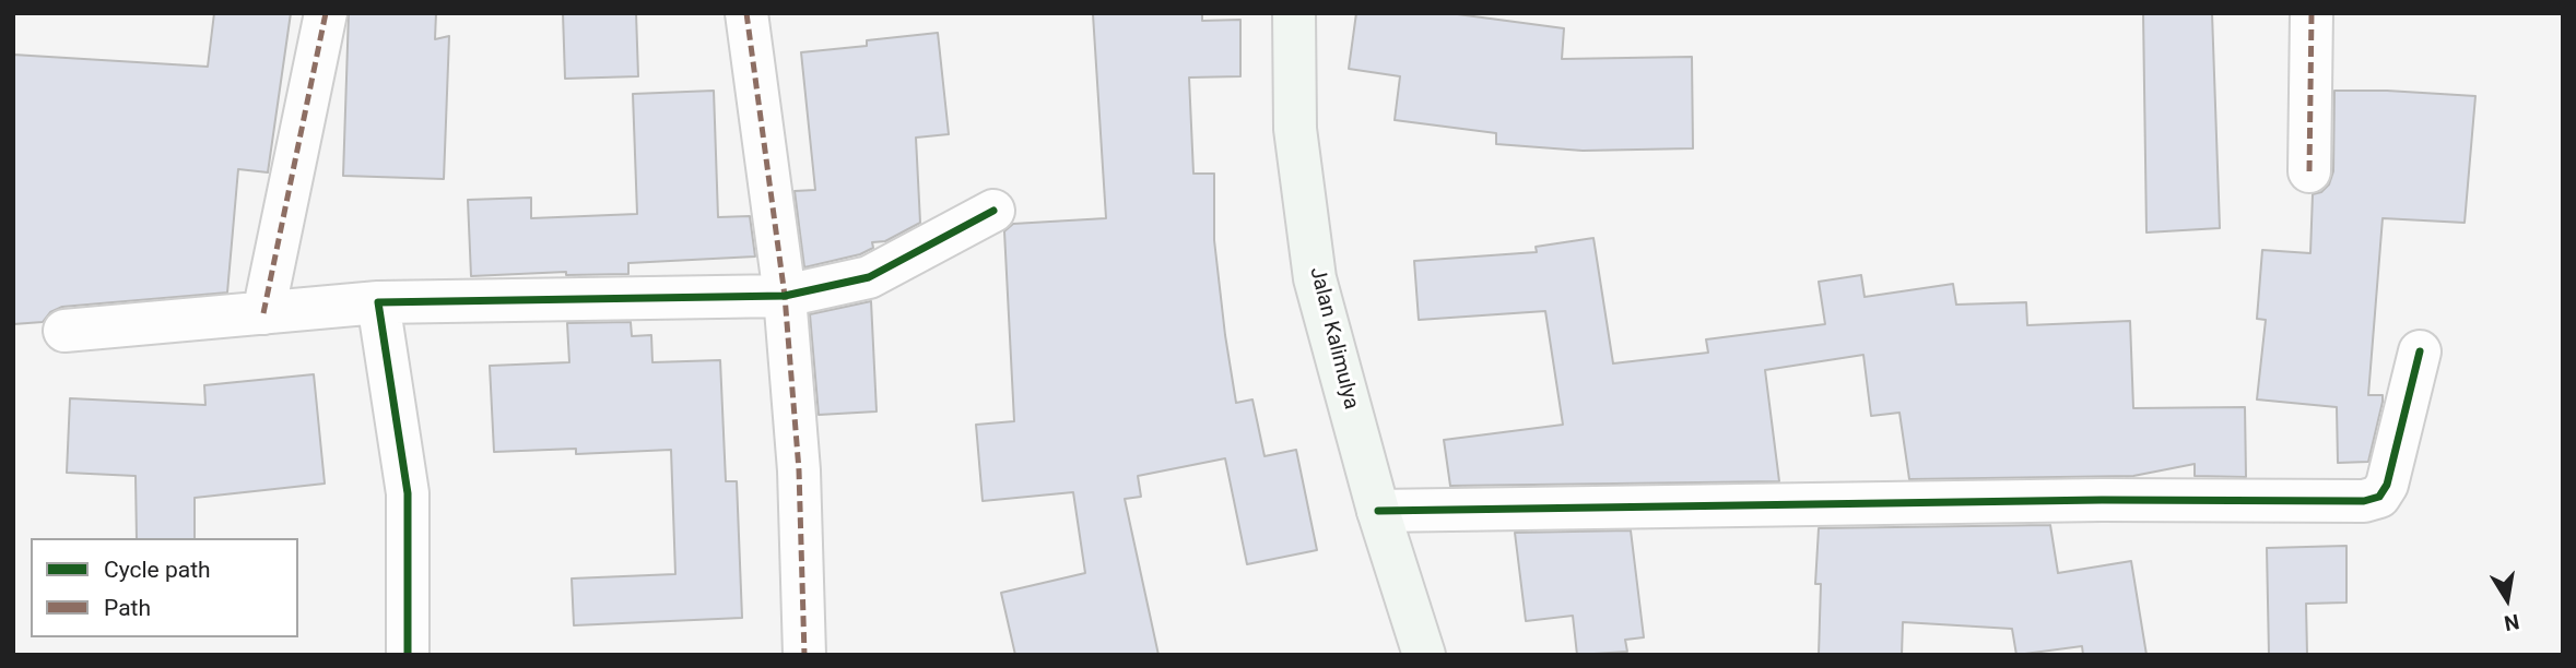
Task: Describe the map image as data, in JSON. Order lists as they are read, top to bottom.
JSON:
{
  "streets": {
    "street": ["Jalan Kalimulya"]
  },
  "legend": ["Cycle path", "Path"],
  "north": "bottom"
}
